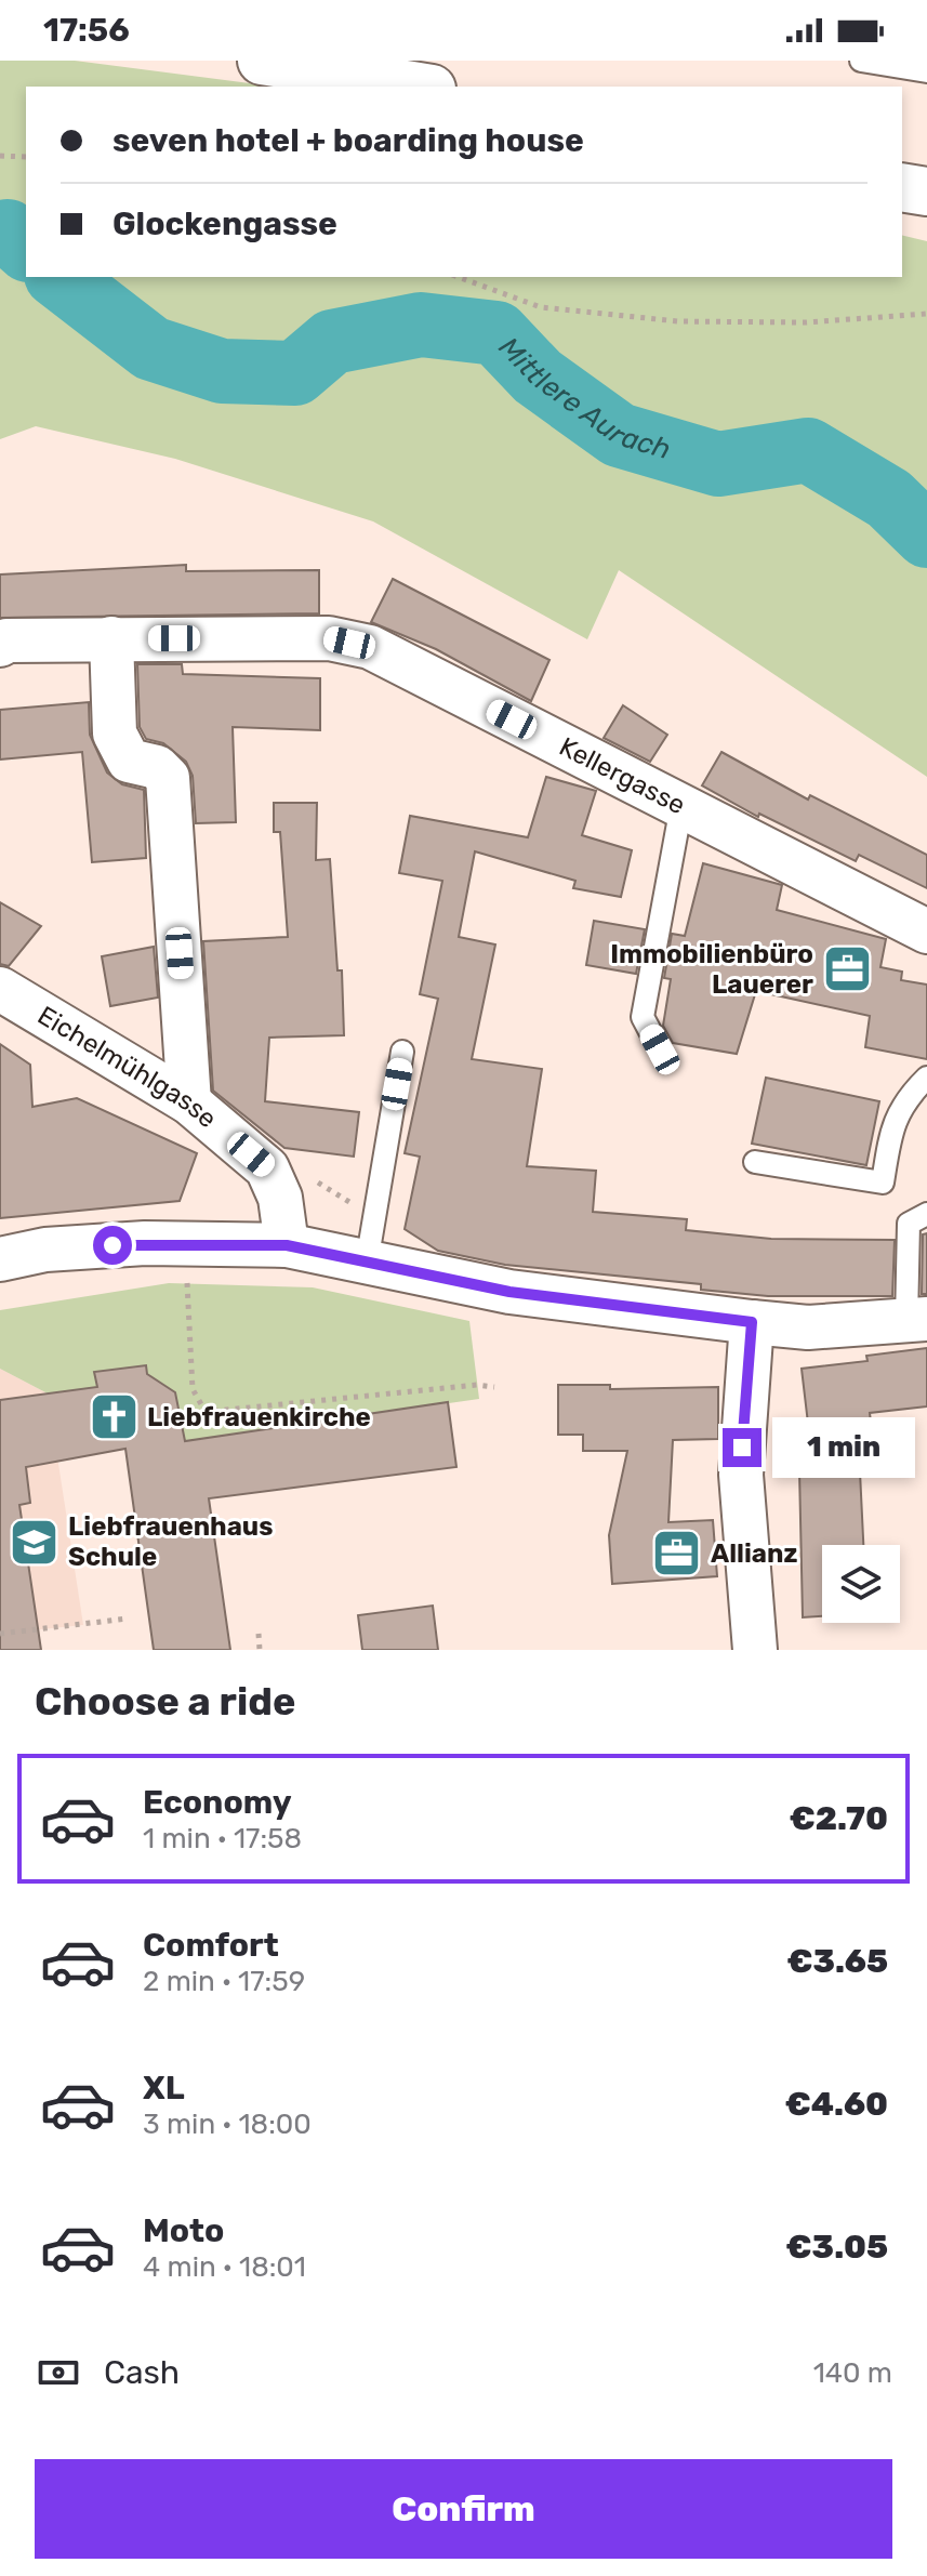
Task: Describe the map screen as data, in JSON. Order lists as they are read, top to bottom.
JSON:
{
  "streets": {
    "street": ["Kellergasse", "Eichelmühlgasse"]
  },
  "water": ["Mittlere Aurach"],
  "places": {
    "office": ["Immobilienbüro Lauerer", "Allianz"],
    "church": ["Liebfrauenkirche"],
    "school or university": ["Liebfrauenhaus Schule"]
  },
  "page": {
    "status": "17:56",
    "banner": ["seven hotel + boarding house", "Glockengasse"],
    "bubble": "1 min",
    "heading": "Choose a ride",
    "list": [
      {
        "name": "Economy",
        "note": "1 min · 17:58",
        "value": "€2.70"
      },
      {
        "name": "Comfort",
        "note": "2 min · 17:59",
        "value": "€3.65"
      },
      {
        "name": "XL",
        "note": "3 min · 18:00",
        "value": "€4.60"
      },
      {
        "name": "Moto",
        "note": "4 min · 18:01",
        "value": "€3.05"
      }
    ],
    "pay": ["Cash", "140 m"],
    "buttons": "Confirm"
  }
}
